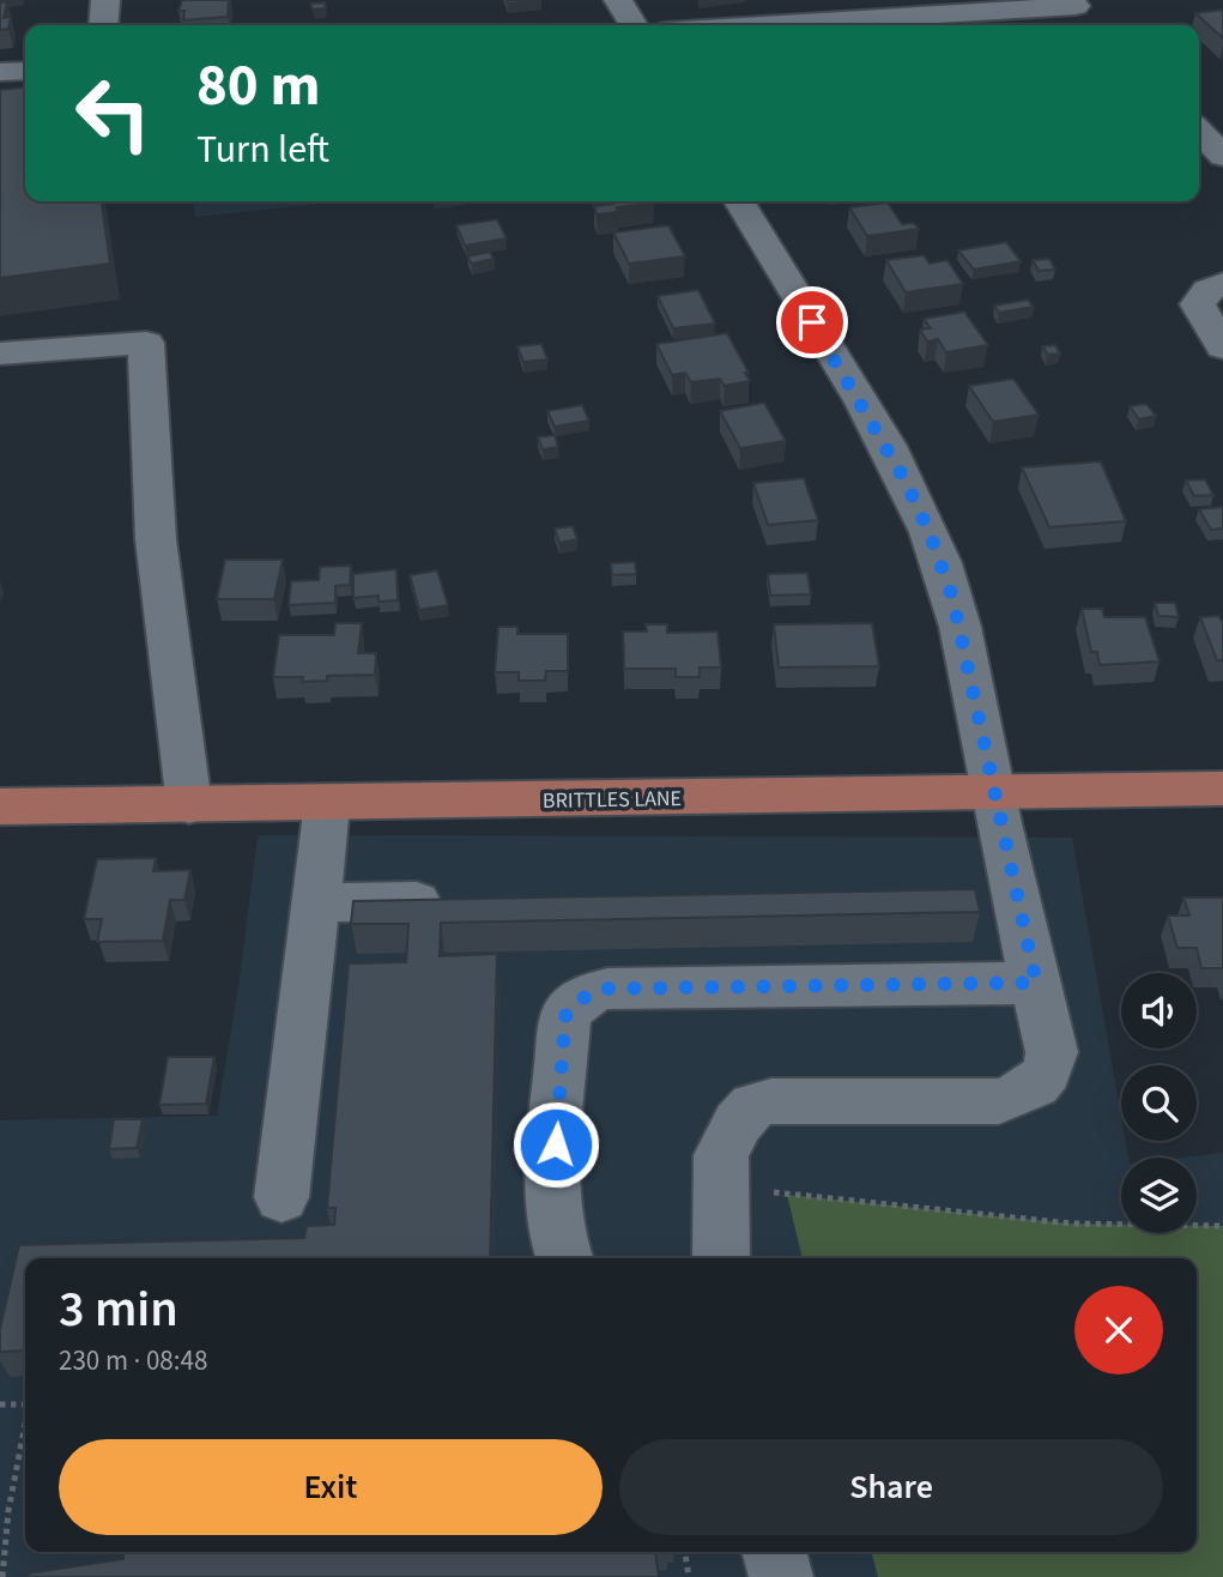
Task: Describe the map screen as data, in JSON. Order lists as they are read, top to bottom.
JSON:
{
  "streets": {
    "main road": ["BRITTLES LANE"]
  },
  "page": {
    "turn": ["80 m", "Turn left"],
    "heading": ["3 min", "230 m · 08:48"],
    "buttons": ["Exit", "Share"]
  }
}
